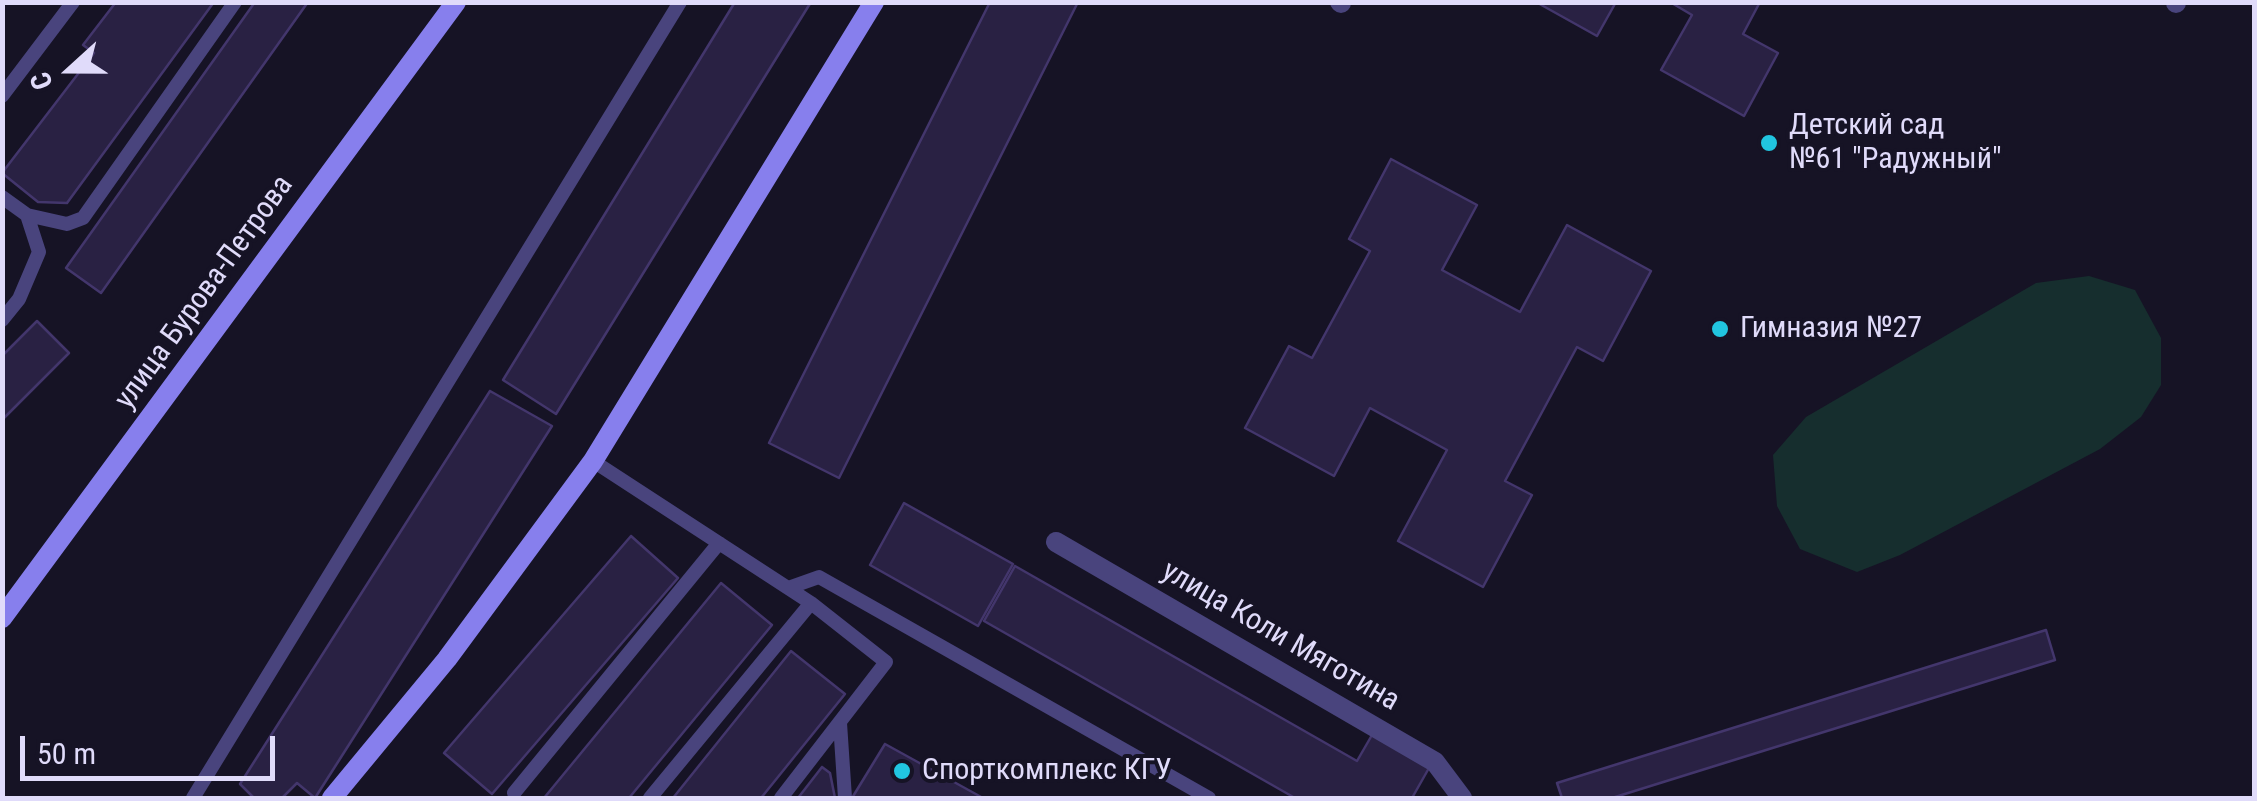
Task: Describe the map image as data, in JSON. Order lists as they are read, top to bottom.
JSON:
{
  "streets": {
    "main road": ["улица Бурова-Петрова"],
    "street": ["улица Коли Мяготина"]
  },
  "places": ["Детский сад №61 \"Радужный\"", "Гимназия №27", "Спорткомплекс КГУ"],
  "scale_bar": "50 m",
  "north": "left"
}
